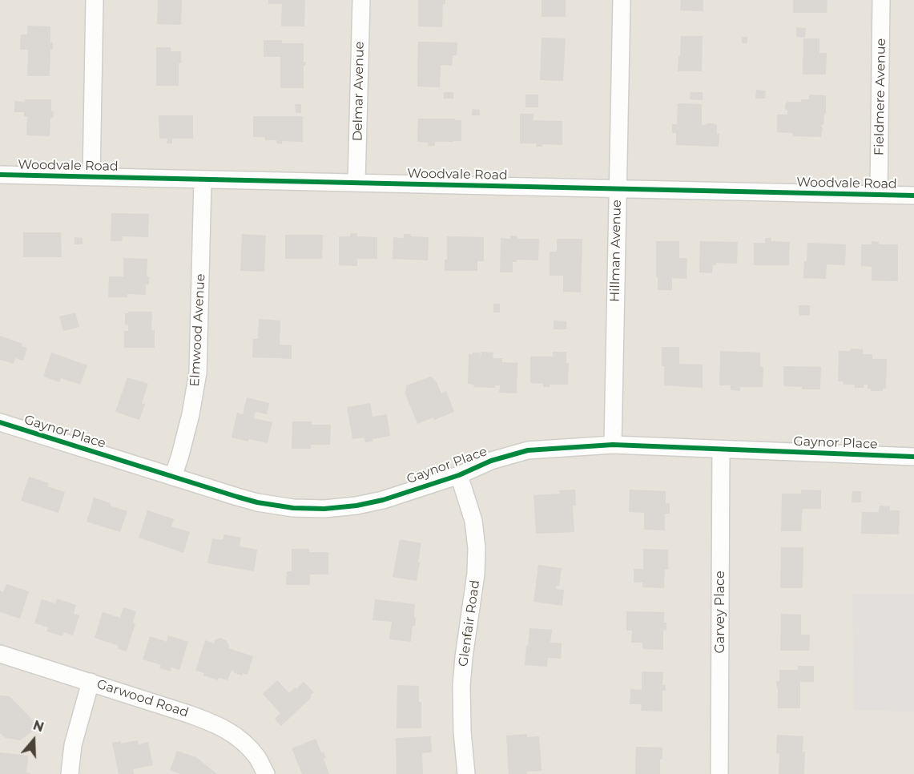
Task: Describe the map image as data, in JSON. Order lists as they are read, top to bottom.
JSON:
{
  "streets": {
    "street": [
      "Delmar Avenue",
      "Fieldmere Avenue",
      "Woodvale Road",
      "Hillman Avenue",
      "Elmwood Avenue",
      "Gaynor Place",
      "Garvey Place",
      "Glenfair Road",
      "Garwood Road"
    ]
  },
  "crossings": [
    ["Delmar Avenue", "Woodvale Road"],
    ["Fieldmere Avenue", "Woodvale Road"],
    ["Woodvale Road", "Hillman Avenue"],
    ["Woodvale Road", "Elmwood Avenue"],
    ["Hillman Avenue", "Gaynor Place"],
    ["Elmwood Avenue", "Gaynor Place"],
    ["Gaynor Place", "Garvey Place"],
    ["Gaynor Place", "Glenfair Road"]
  ],
  "north": "top"
}
